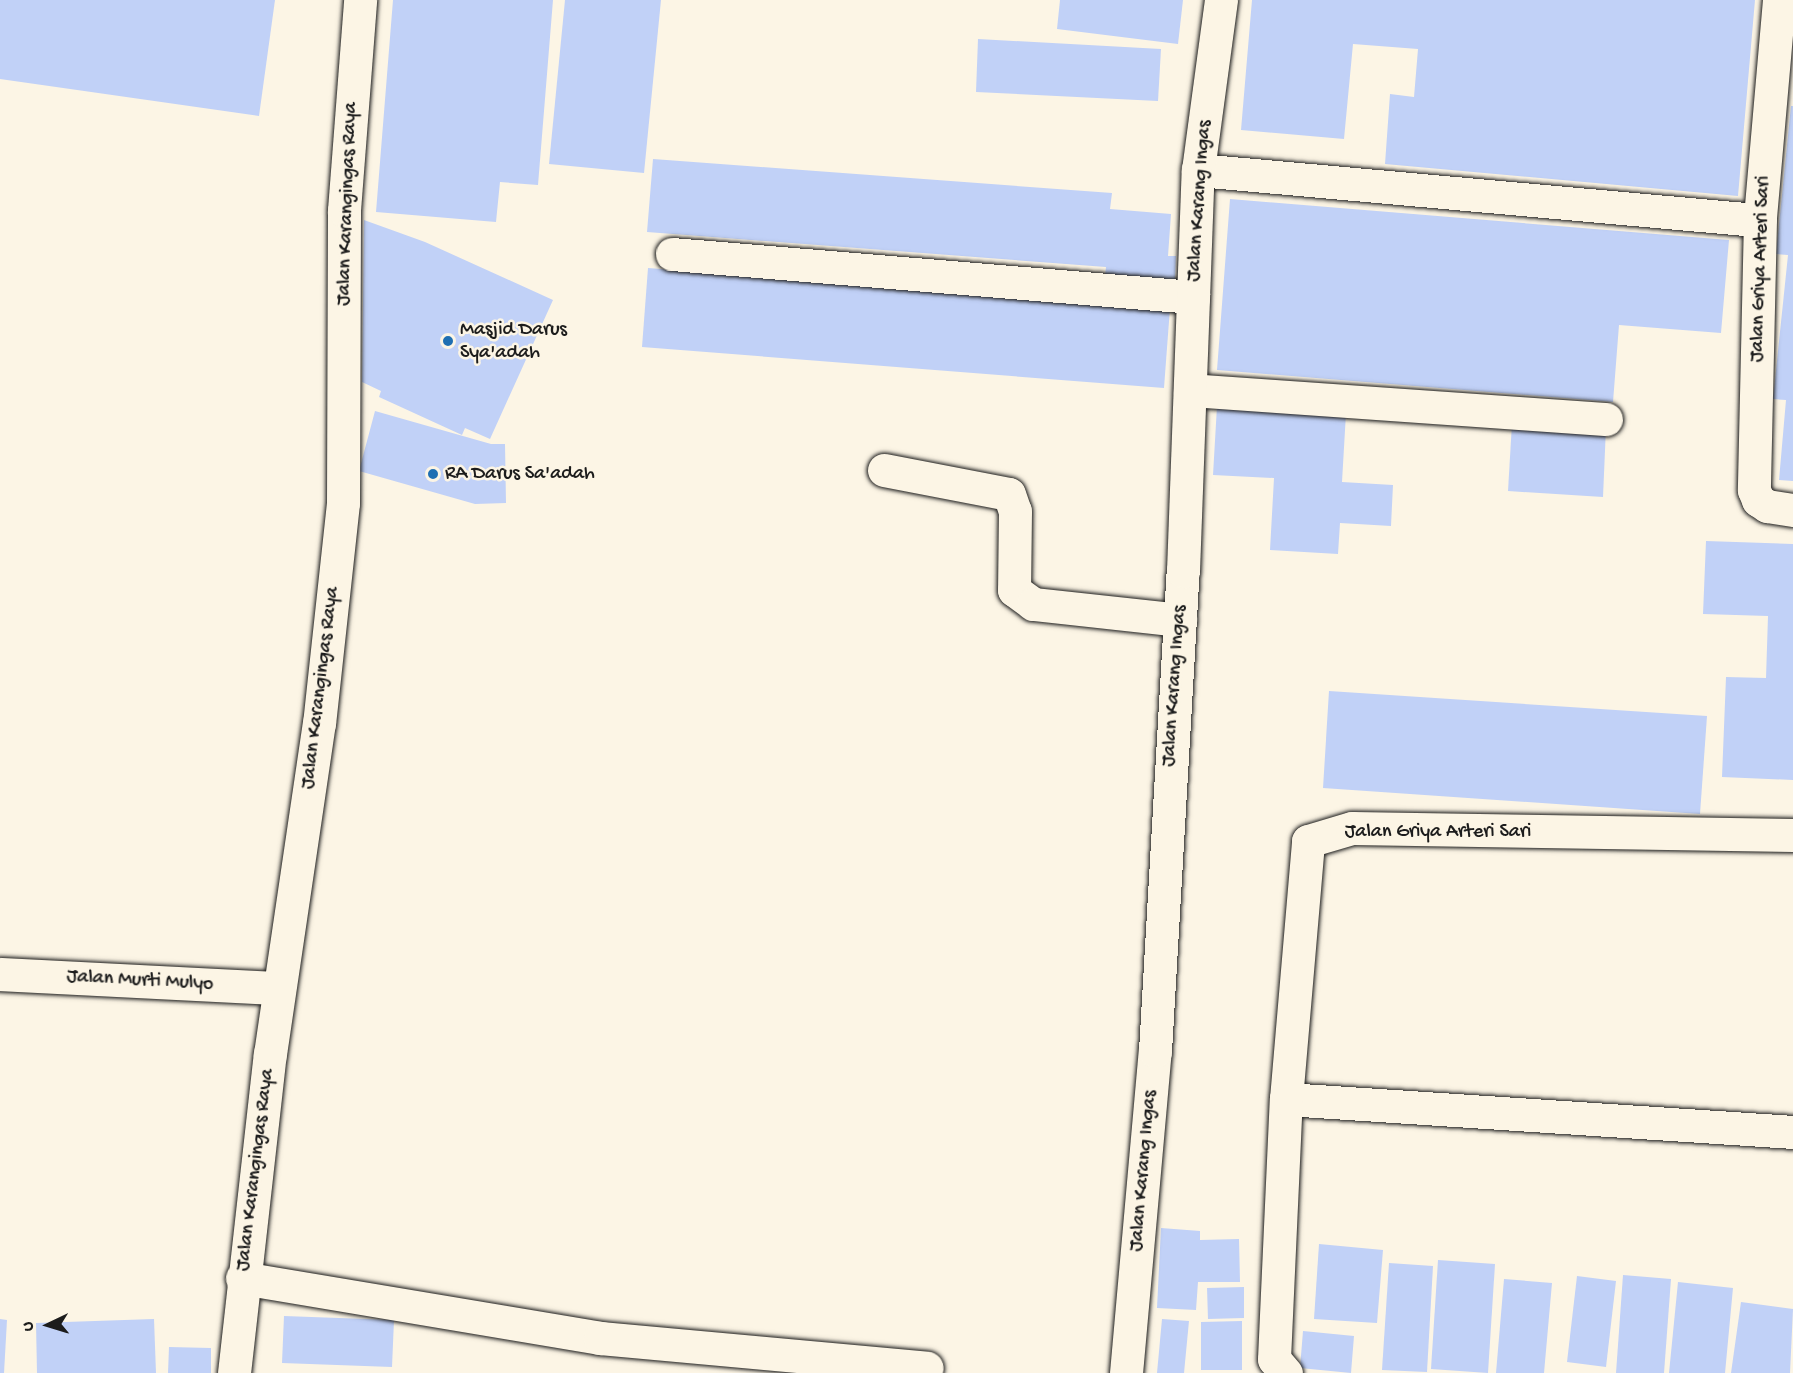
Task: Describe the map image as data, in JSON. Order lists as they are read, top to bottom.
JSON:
{
  "streets": {
    "street": [
      "Jalan Karang Ingas",
      "Jalan Karangingas Raya",
      "Jalan Griya Arteri Sari",
      "Jalan Murti Mulyo"
    ]
  },
  "crossings": [
    ["Jalan Karangingas Raya", "Jalan Murti Mulyo"]
  ],
  "places": ["Masjid Darus Sya'adah", "RA Darus Sa'adah"],
  "north": "left"
}
